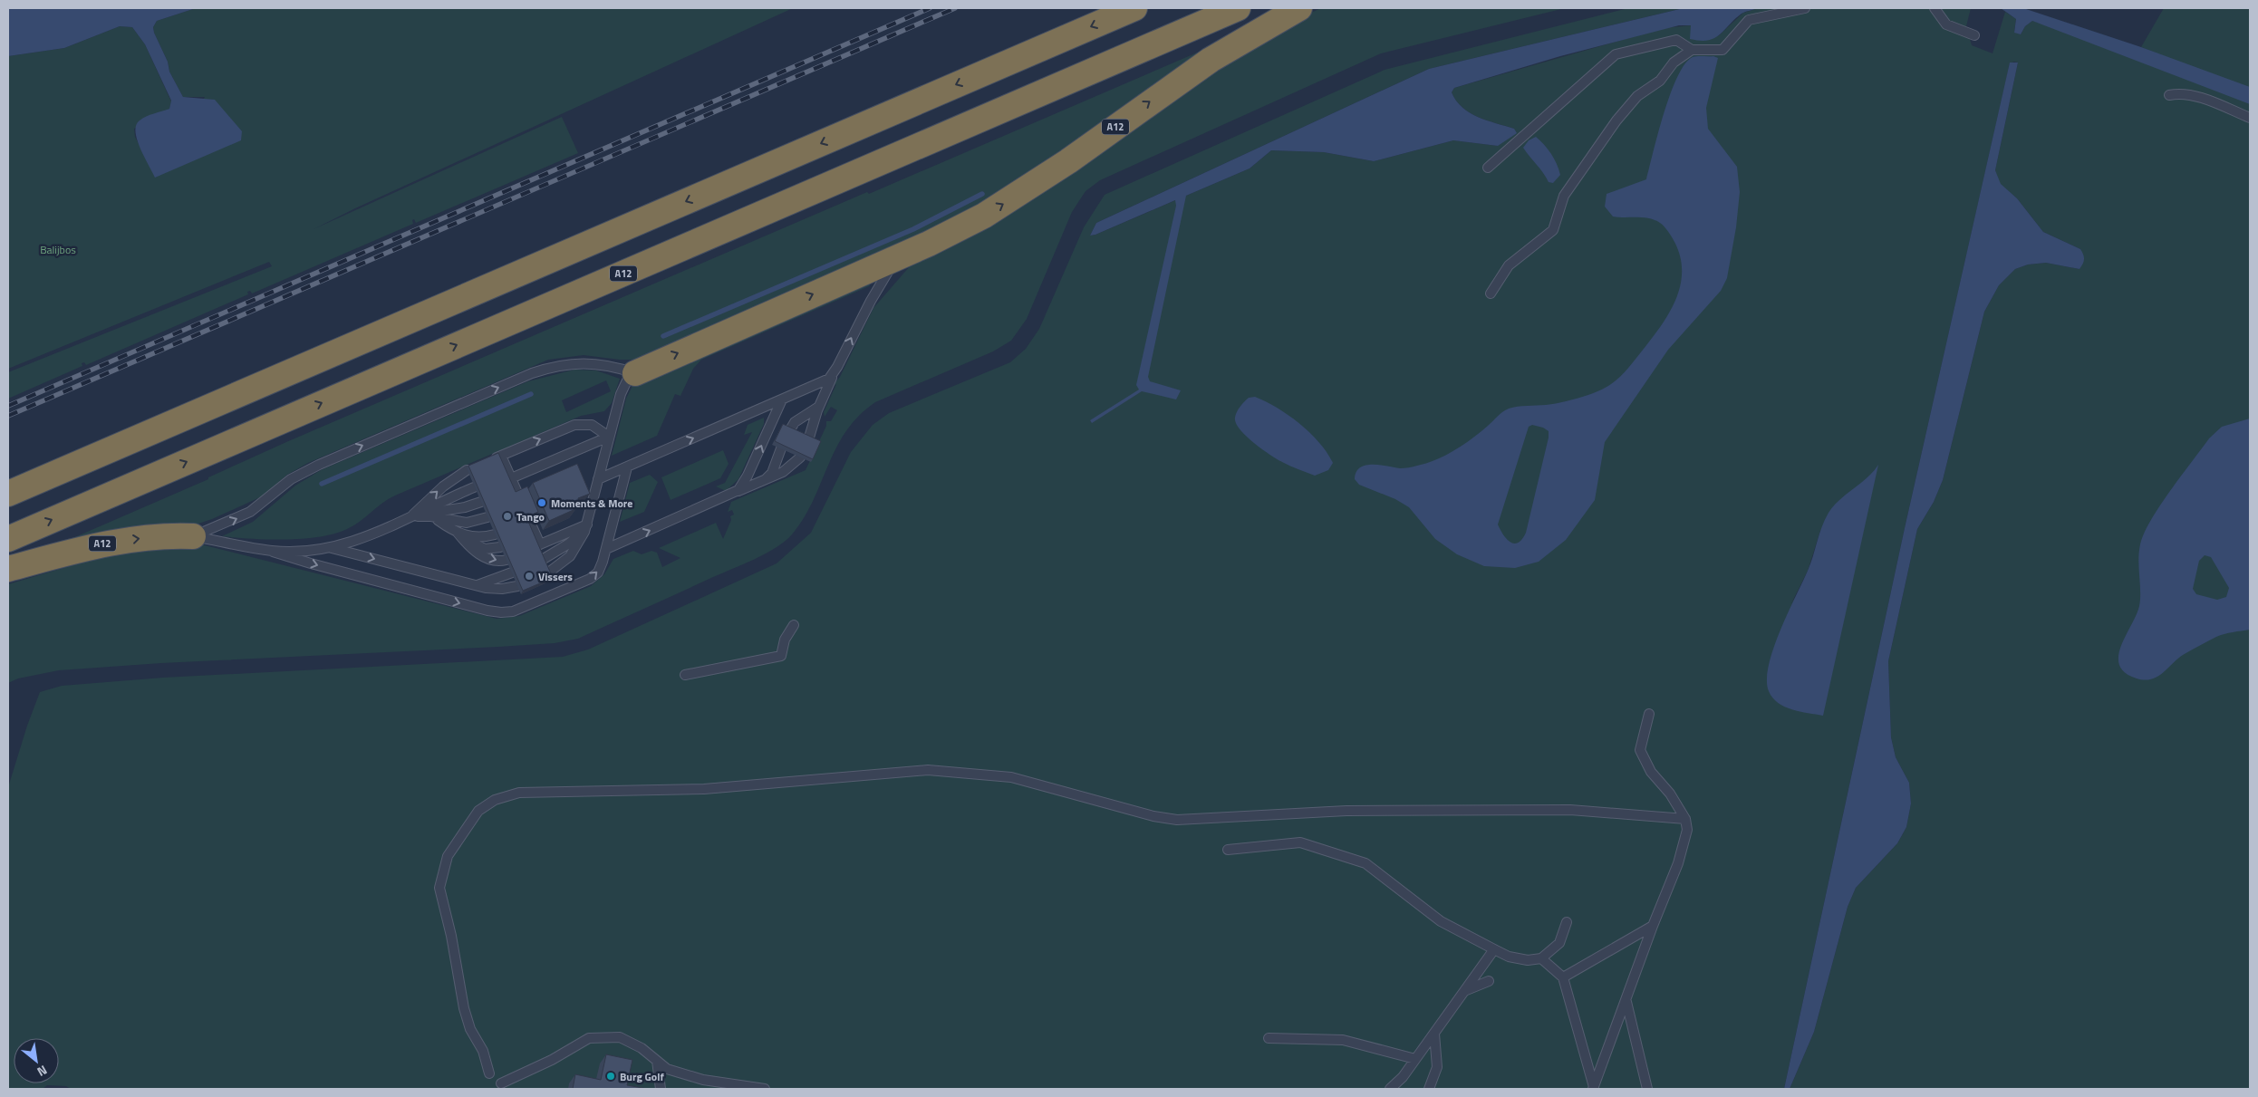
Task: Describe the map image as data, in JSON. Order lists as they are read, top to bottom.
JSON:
{
  "streets": {
    "highway": ["A12"]
  },
  "parks": ["Balijbos"],
  "places": [
    "Moments & More",
    "Tango",
    "Vissers",
    "Burg Golf"
  ],
  "north": "bottom right"
}
